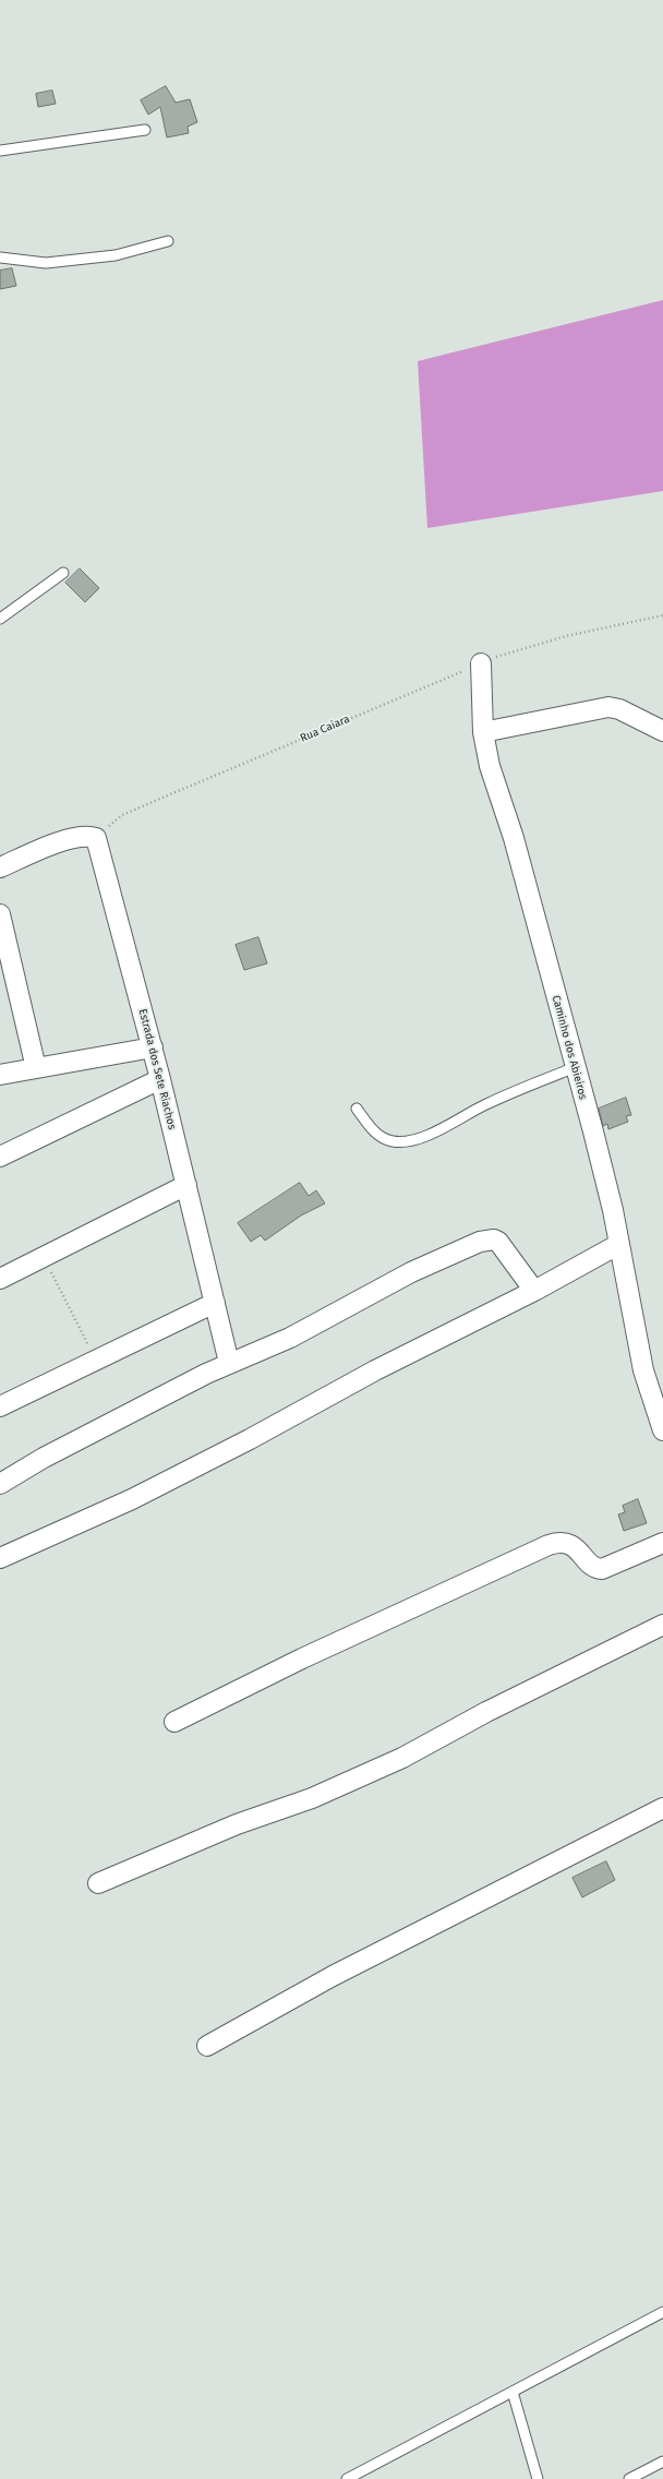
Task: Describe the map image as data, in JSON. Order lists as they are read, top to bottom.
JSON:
{
  "streets": {
    "street": ["Caminho dos Abieiros", "Estrada dos Sete Riachos"],
    "path": ["Rua Caiara"]
  },
  "crossings": [
    ["Rua Caiara", "Caminho dos Abieiros"],
    ["Rua Caiara", "Estrada dos Sete Riachos"]
  ]
}
